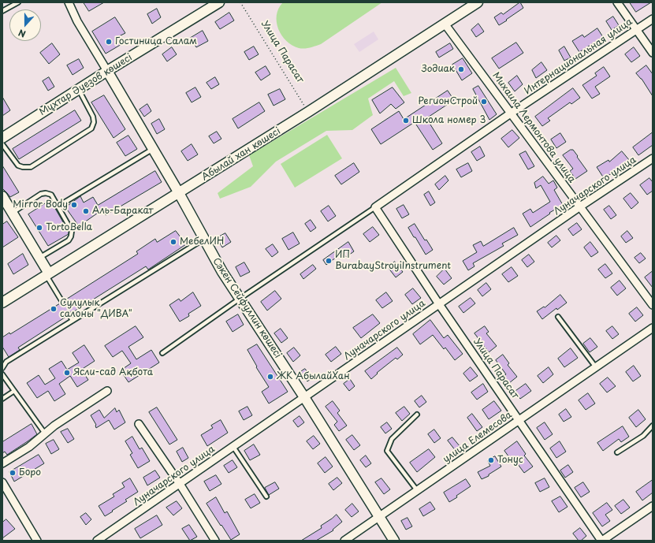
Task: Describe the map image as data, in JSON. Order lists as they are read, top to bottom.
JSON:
{
  "streets": {
    "street": [
      "Улица Парасат",
      "Интернациональная улица",
      "Мұхтар Әуезов көшесі",
      "Михаила Лермонтова улица",
      "Абылай хан көшесі",
      "Луначарского улица",
      "Сәкен Сейфуллин көшесі",
      "улица Елемесова"
    ]
  },
  "crossings": [
    ["Улица Парасат", "Интернациональная улица"],
    ["Улица Парасат", "Абылай хан көшесі"],
    ["Улица Парасат", "Луначарского улица"],
    ["Улица Парасат", "улица Елемесова"],
    ["Интернациональная улица", "Михаила Лермонтова улица"],
    ["Мұхтар Әуезов көшесі", "Сәкен Сейфуллин көшесі"],
    ["Михаила Лермонтова улица", "Абылай хан көшесі"],
    ["Михаила Лермонтова улица", "Луначарского улица"],
    ["Абылай хан көшесі", "Сәкен Сейфуллин көшесі"],
    ["Луначарского улица", "Сәкен Сейфуллин көшесі"],
    ["Сәкен Сейфуллин көшесі", "улица Елемесова"]
  ],
  "places": [
    "Гостиница Салам",
    "Зодиак",
    "РегионСтрой",
    "Школа номер 3",
    "Mirror Body",
    "Аль-Баракат",
    "TortoBella",
    "МебелИН",
    "ИП BurabayStroyiInstrument",
    "Сулулык салоны \"ДИВА\"",
    "Ясли-сад Ақбота",
    "ЖК АбылайХан",
    "Тонус",
    "Боро"
  ],
  "north": "bottom"
}
